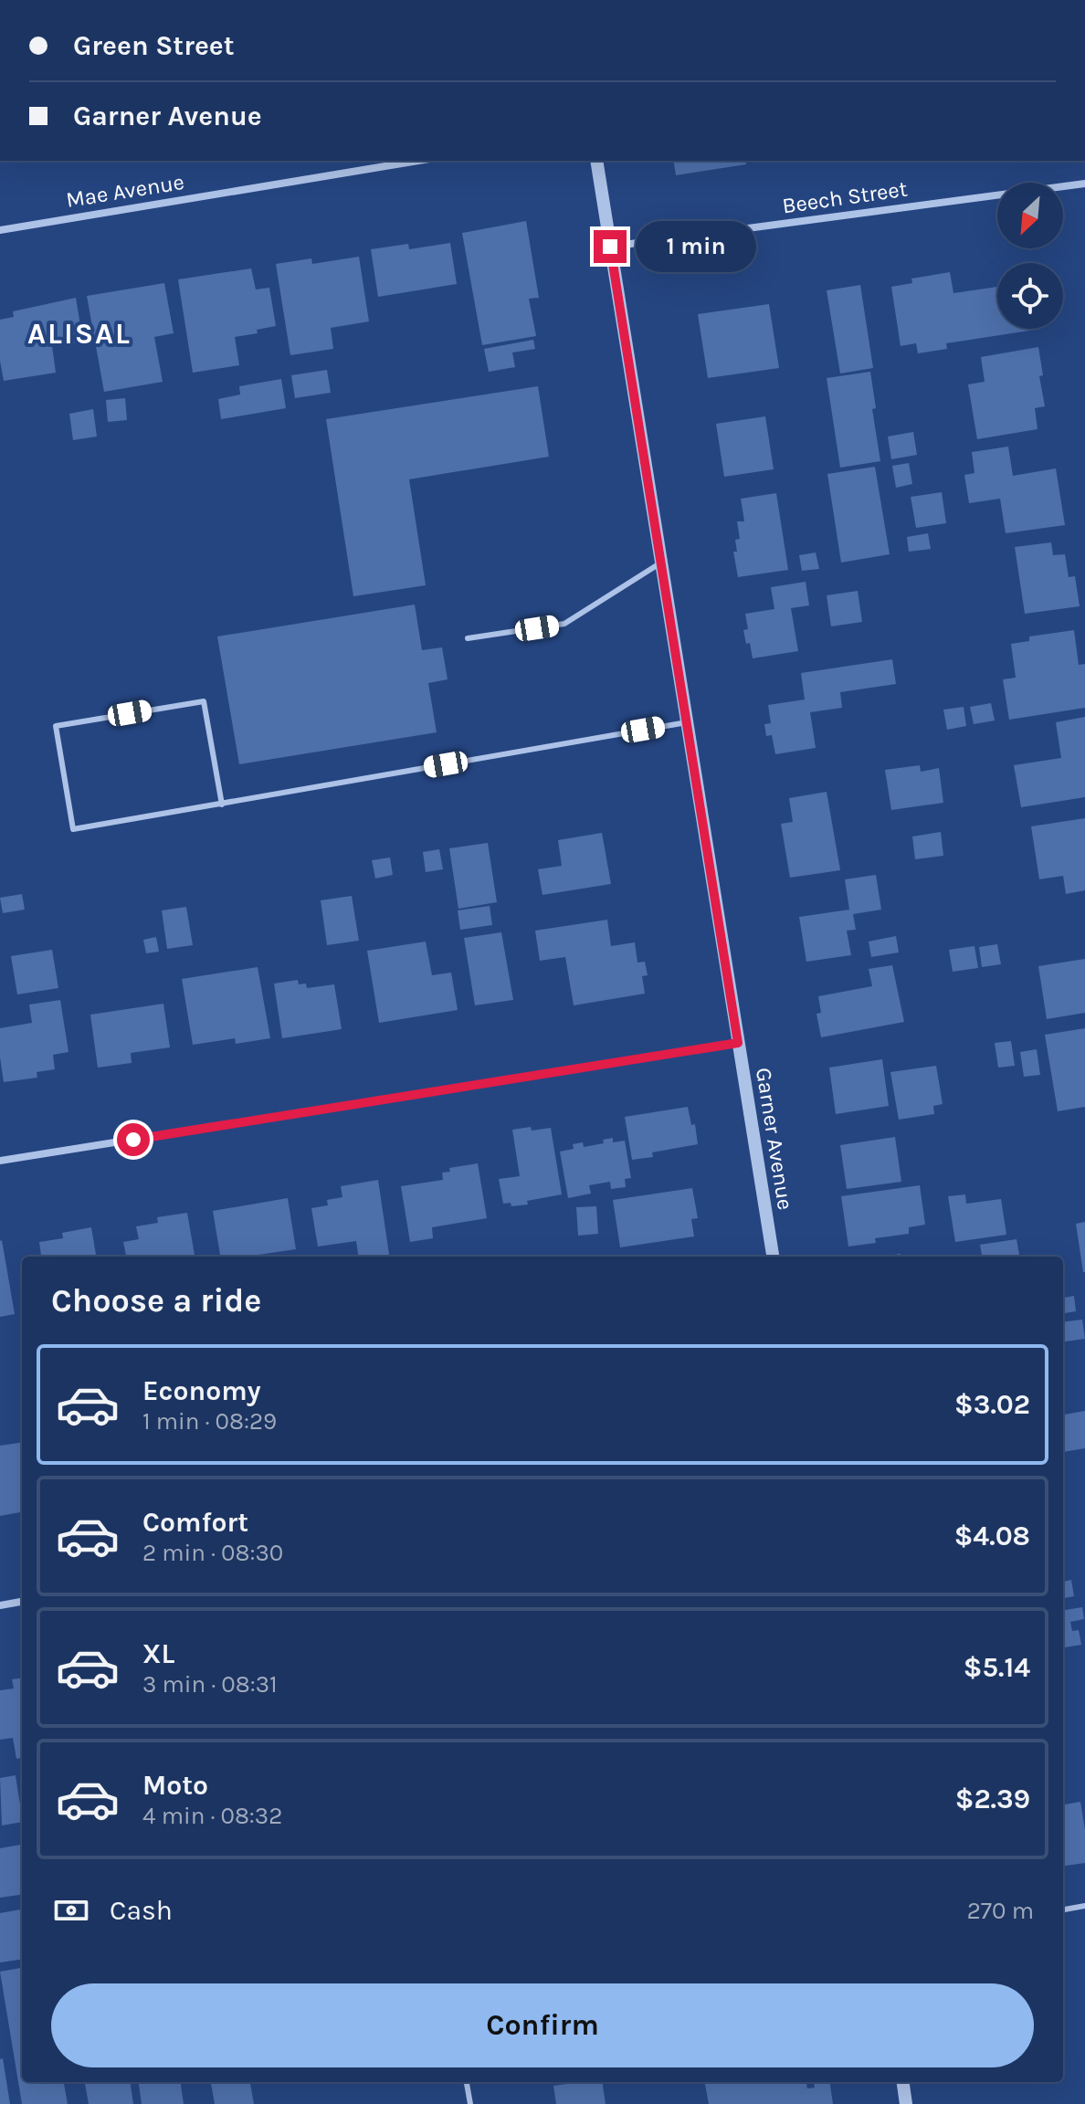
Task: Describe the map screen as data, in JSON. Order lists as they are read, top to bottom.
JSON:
{
  "streets": {
    "street": ["Mae Avenue", "Beech Street", "Garner Avenue"]
  },
  "crossings": [
    ["Beech Street", "Garner Avenue"]
  ],
  "districts": ["ALISAL"],
  "north": "bottom left",
  "page": {
    "banner": ["Green Street", "Garner Avenue"],
    "bubble": "1 min",
    "heading": "Choose a ride",
    "list": [
      {
        "name": "Economy",
        "note": "1 min · 08:29",
        "value": "$3.02"
      },
      {
        "name": "Comfort",
        "note": "2 min · 08:30",
        "value": "$4.08"
      },
      {
        "name": "XL",
        "note": "3 min · 08:31",
        "value": "$5.14"
      },
      {
        "name": "Moto",
        "note": "4 min · 08:32",
        "value": "$2.39"
      }
    ],
    "pay": ["Cash", "270 m"],
    "buttons": "Confirm"
  }
}
